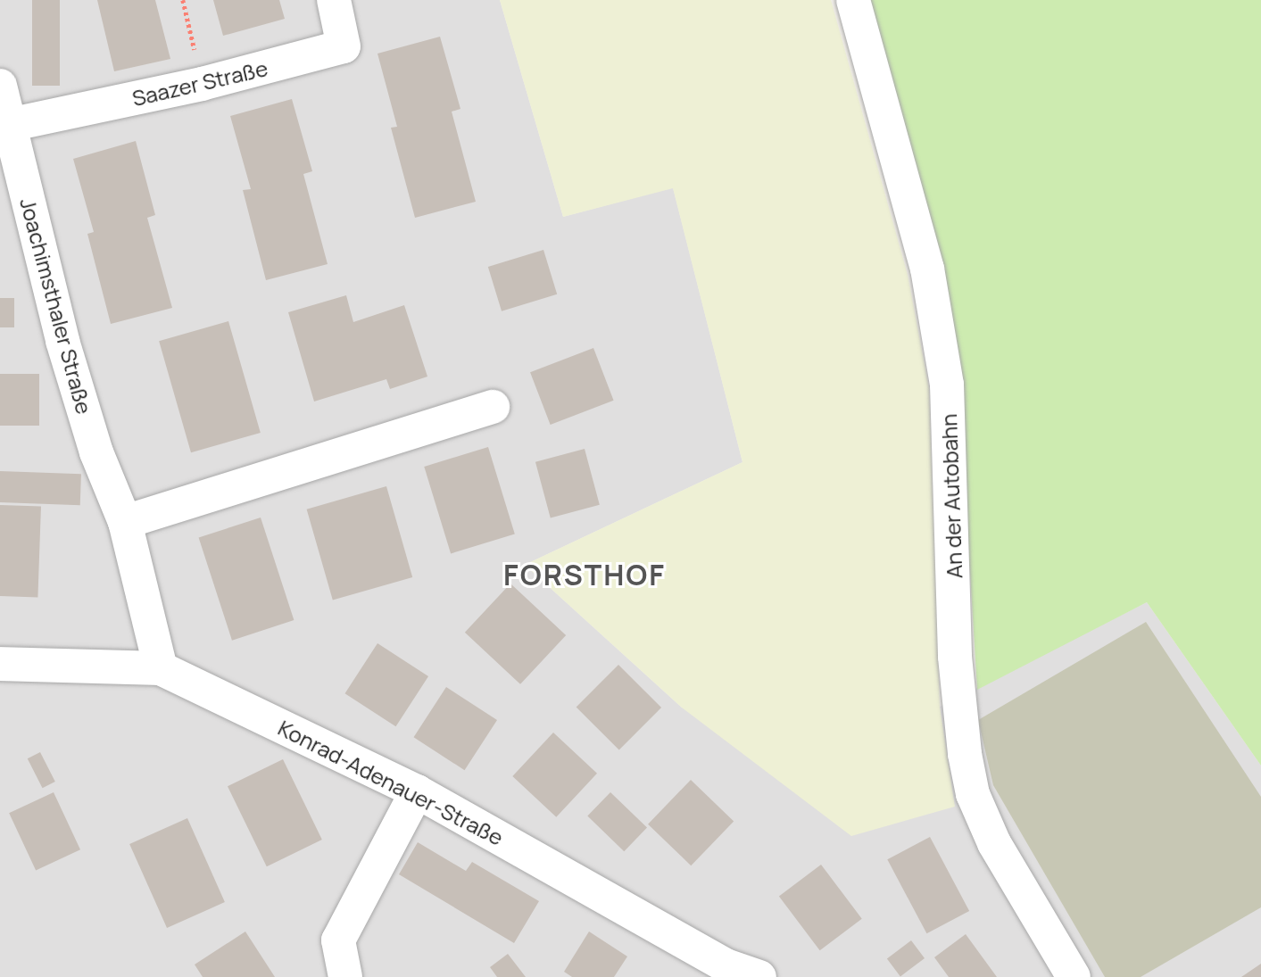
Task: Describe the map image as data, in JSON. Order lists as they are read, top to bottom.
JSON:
{
  "streets": {
    "street": [
      "Saazer Straße",
      "Joachimsthaler Straße",
      "An der Autobahn",
      "Konrad-Adenauer-Straße"
    ]
  },
  "crossings": [
    ["Saazer Straße", "Joachimsthaler Straße"],
    ["Joachimsthaler Straße", "Konrad-Adenauer-Straße"]
  ],
  "districts": ["FORSTHOF"]
}
